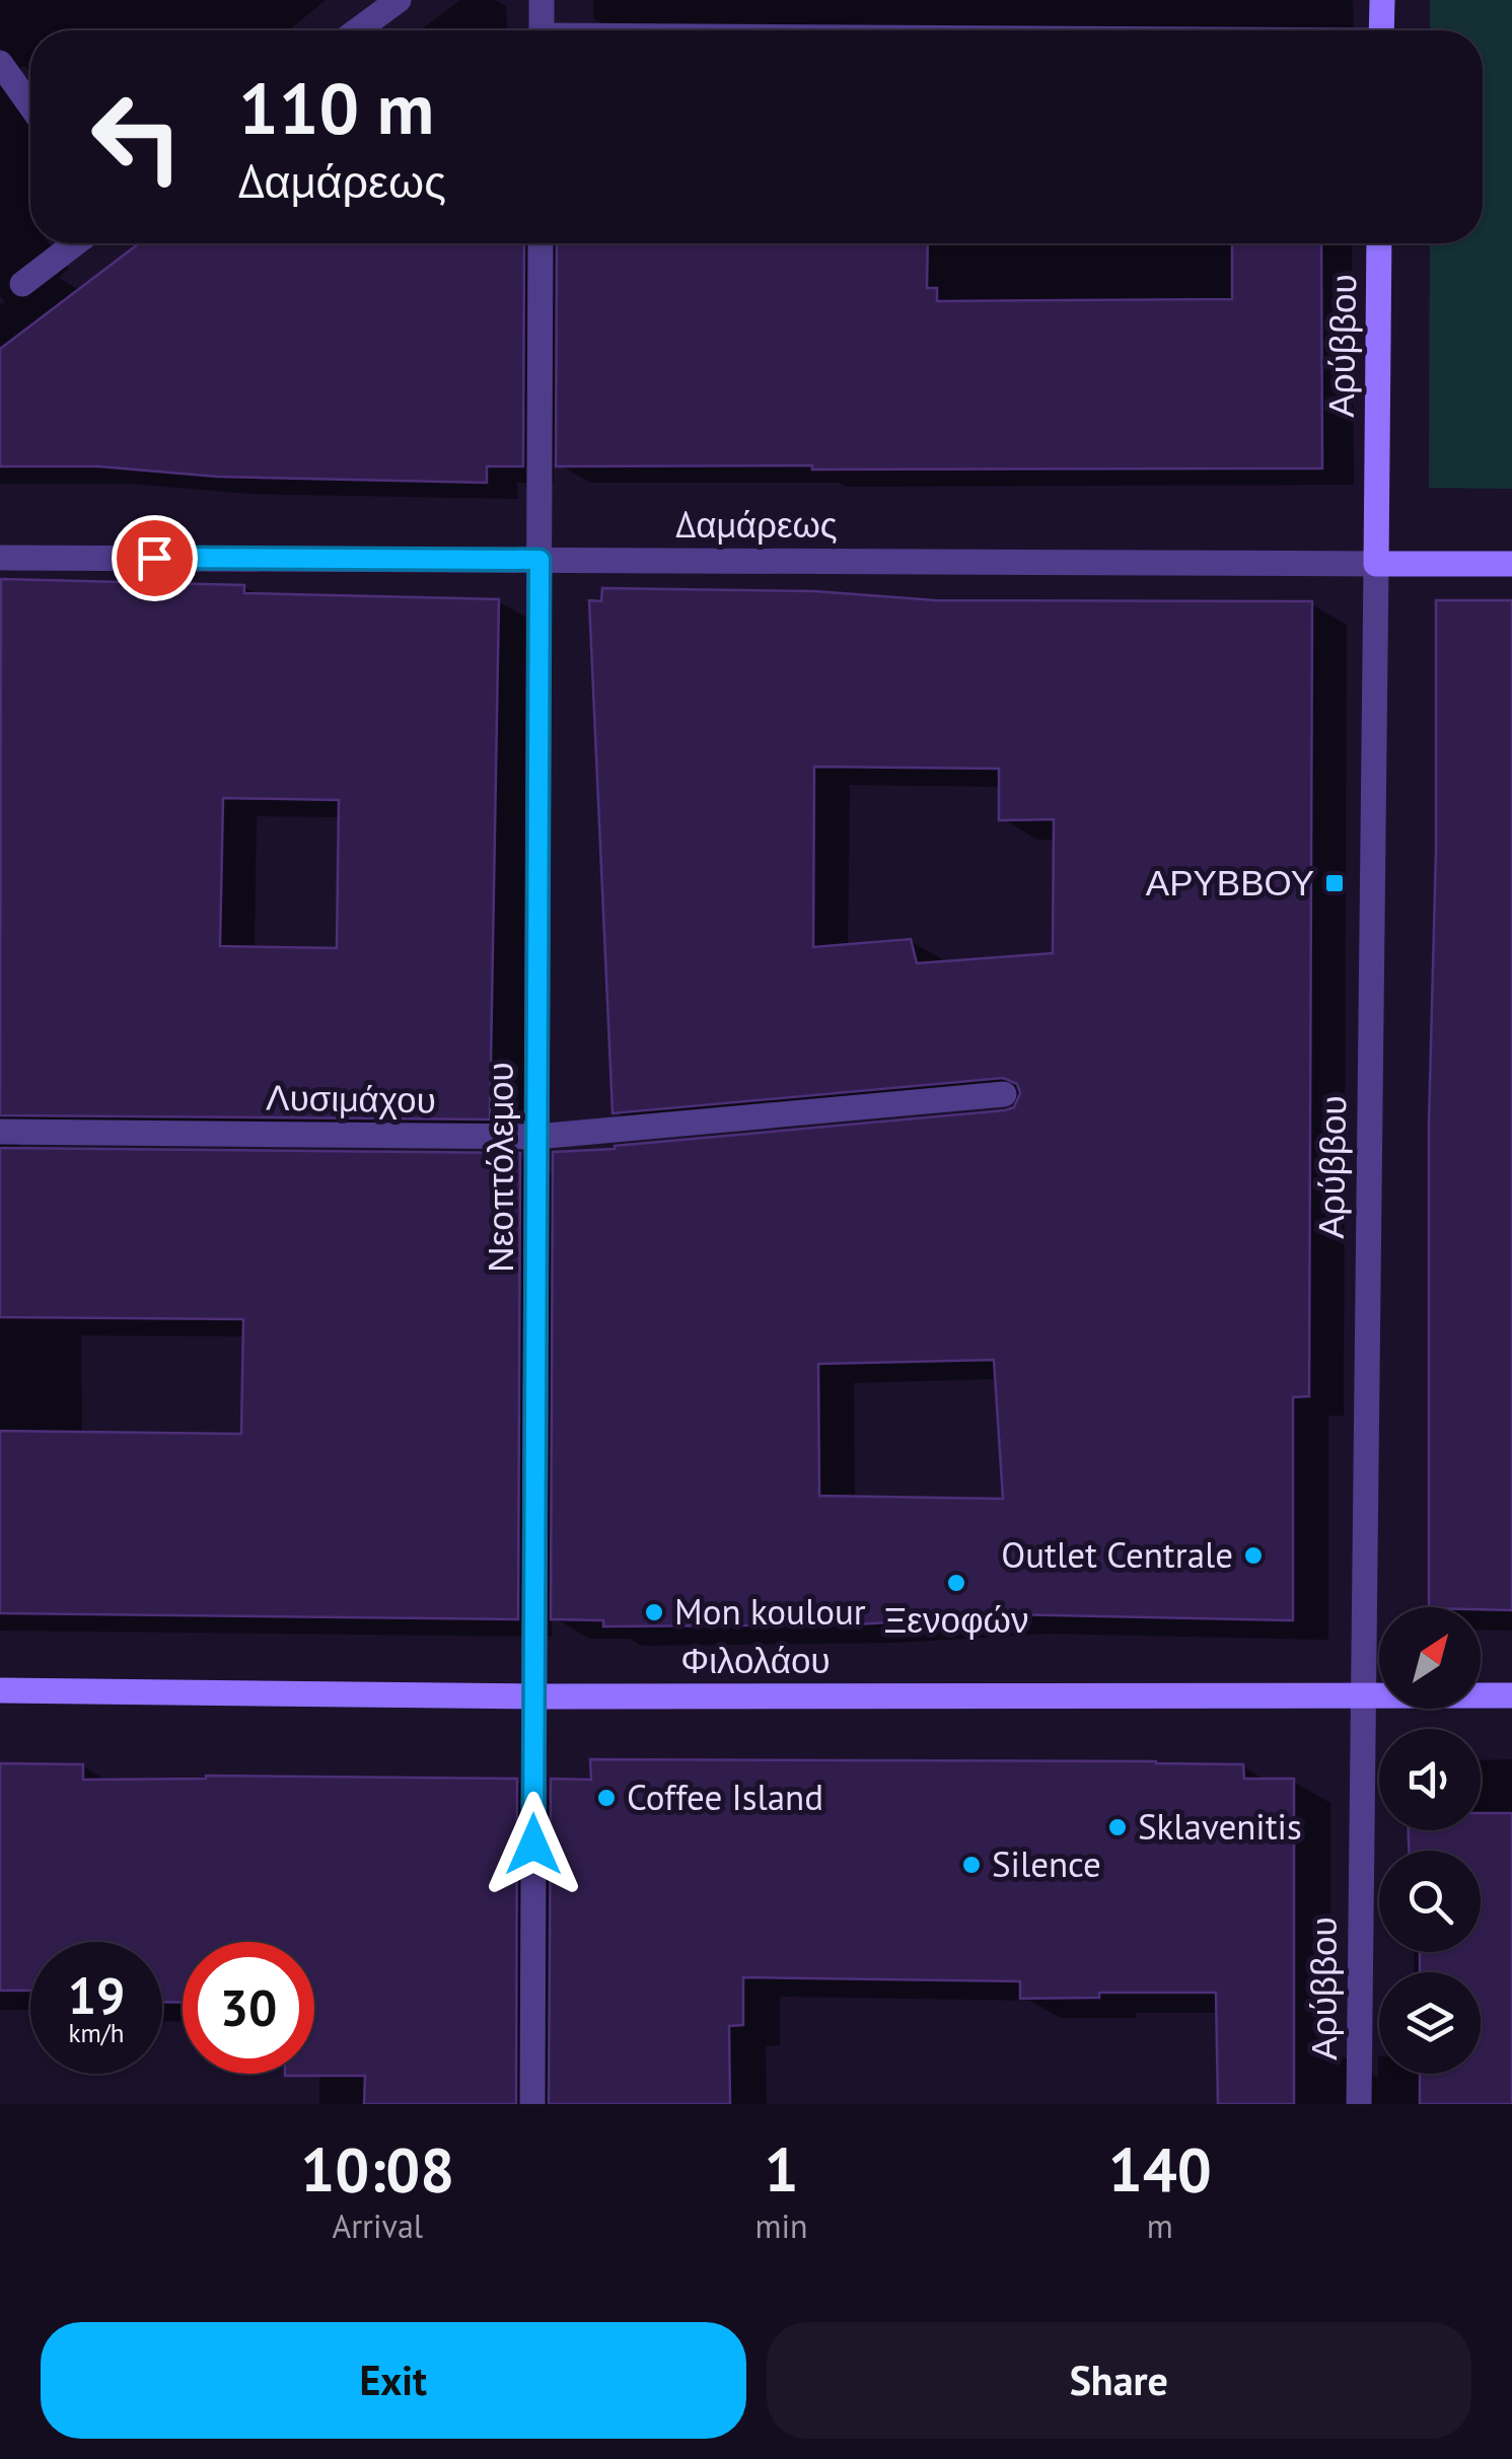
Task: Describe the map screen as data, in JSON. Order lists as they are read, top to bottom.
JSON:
{
  "streets": {
    "main road": ["Αρύββου", "Δαμάρεως", "Φιλολάου"],
    "street": ["Λυσιμάχου", "Νεοπτόλεμου"]
  },
  "crossings": [
    ["Αρύββου", "Δαμάρεως"],
    ["Αρύββου", "Φιλολάου"],
    ["Δαμάρεως", "Νεοπτόλεμου"],
    ["Λυσιμάχου", "Νεοπτόλεμου"],
    ["Νεοπτόλεμου", "Φιλολάου"]
  ],
  "places": {
    "transit": ["ΑΡΥΒΒΟΥ"],
    "other": [
      "Outlet Centrale",
      "Ξενοφών",
      "Mon koulour",
      "Coffee Island",
      "Sklavenitis",
      "Silence"
    ]
  },
  "north": "top right",
  "page": {
    "turn": ["110 m", "Δαμάρεως"],
    "speed": "19 km/h",
    "limit": "30",
    "eta": [
      "10:08",
      "Arrival",
      "1",
      "min",
      "140",
      "m"
    ],
    "buttons": ["Exit", "Share"]
  }
}
